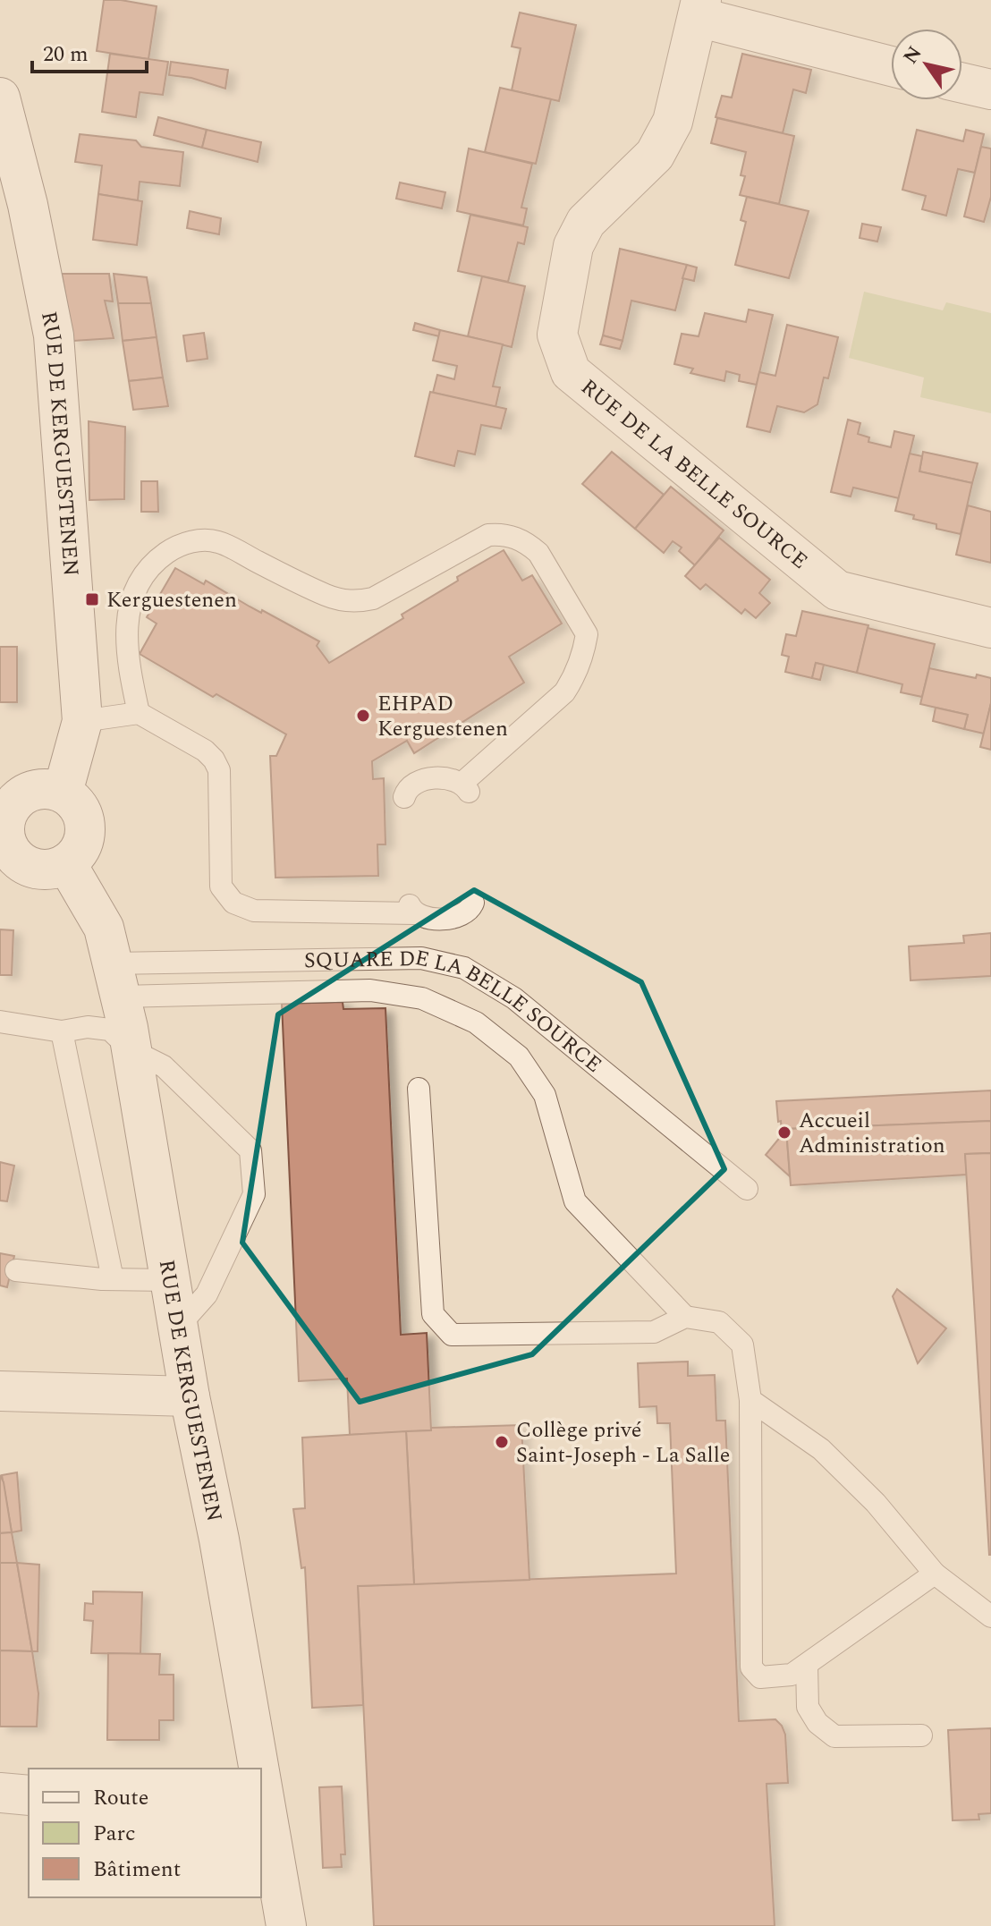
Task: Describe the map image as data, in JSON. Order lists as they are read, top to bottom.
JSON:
{
  "streets": {
    "main road": ["RUE DE KERGUESTENEN", "RUE DE LA BELLE SOURCE"],
    "lane": ["SQUARE DE LA BELLE SOURCE"]
  },
  "crossings": [
    ["RUE DE KERGUESTENEN", "SQUARE DE LA BELLE SOURCE"]
  ],
  "places": {
    "transit": ["Kerguestenen"],
    "other": ["EHPAD Kerguestenen", "Accueil Administration", "Collège privé Saint-Joseph - La Salle"]
  },
  "legend": ["Route", "Parc", "Bâtiment"],
  "scale_bar": "20 m",
  "north": "top left"
}
